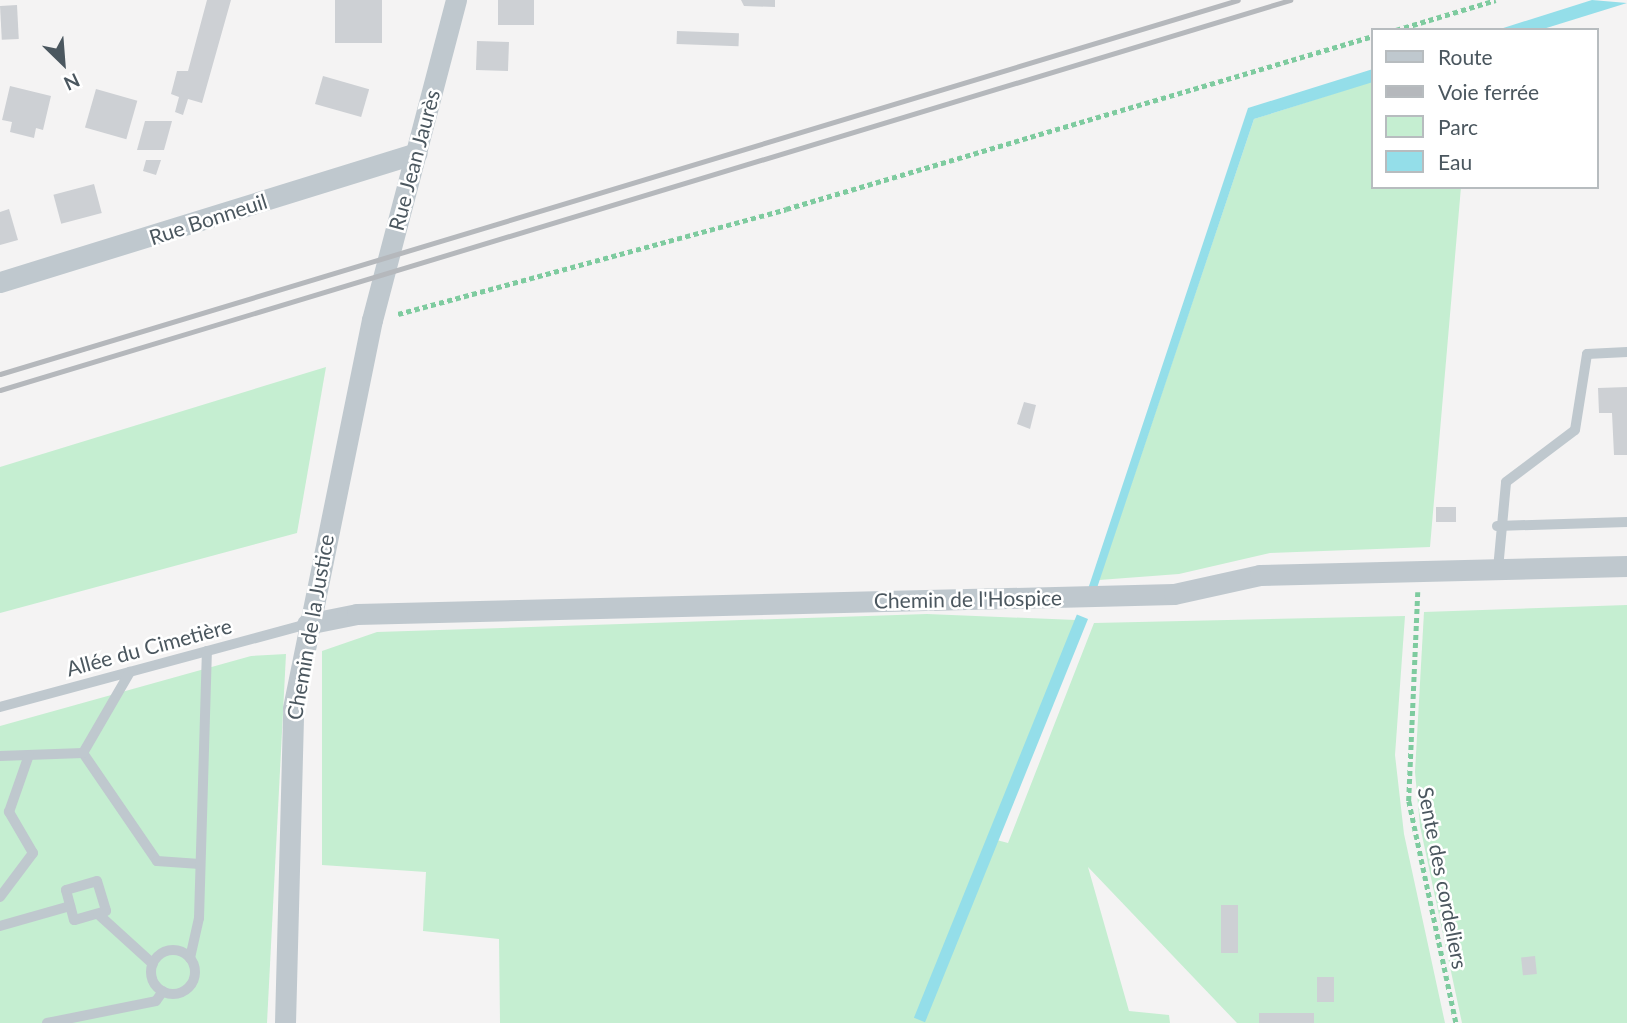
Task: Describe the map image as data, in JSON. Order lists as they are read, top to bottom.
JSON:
{
  "streets": {
    "street": [
      "Rue Jean Jaurès",
      "Rue Bonneuil",
      "Chemin de l'Hospice",
      "Chemin de la Justice"
    ],
    "lane": ["Allée du Cimetière"],
    "path": ["Sente des cordeliers"]
  },
  "crossings": [
    ["Rue Jean Jaurès", "Rue Bonneuil"],
    ["Rue Jean Jaurès", "Chemin de la Justice"],
    ["Chemin de l'Hospice", "Chemin de la Justice"],
    ["Chemin de l'Hospice", "Allée du Cimetière"],
    ["Chemin de l'Hospice", "Sente des cordeliers"],
    ["Chemin de la Justice", "Allée du Cimetière"]
  ],
  "legend": [
    "Route",
    "Voie ferrée",
    "Parc",
    "Eau"
  ],
  "north": "bottom right"
}
